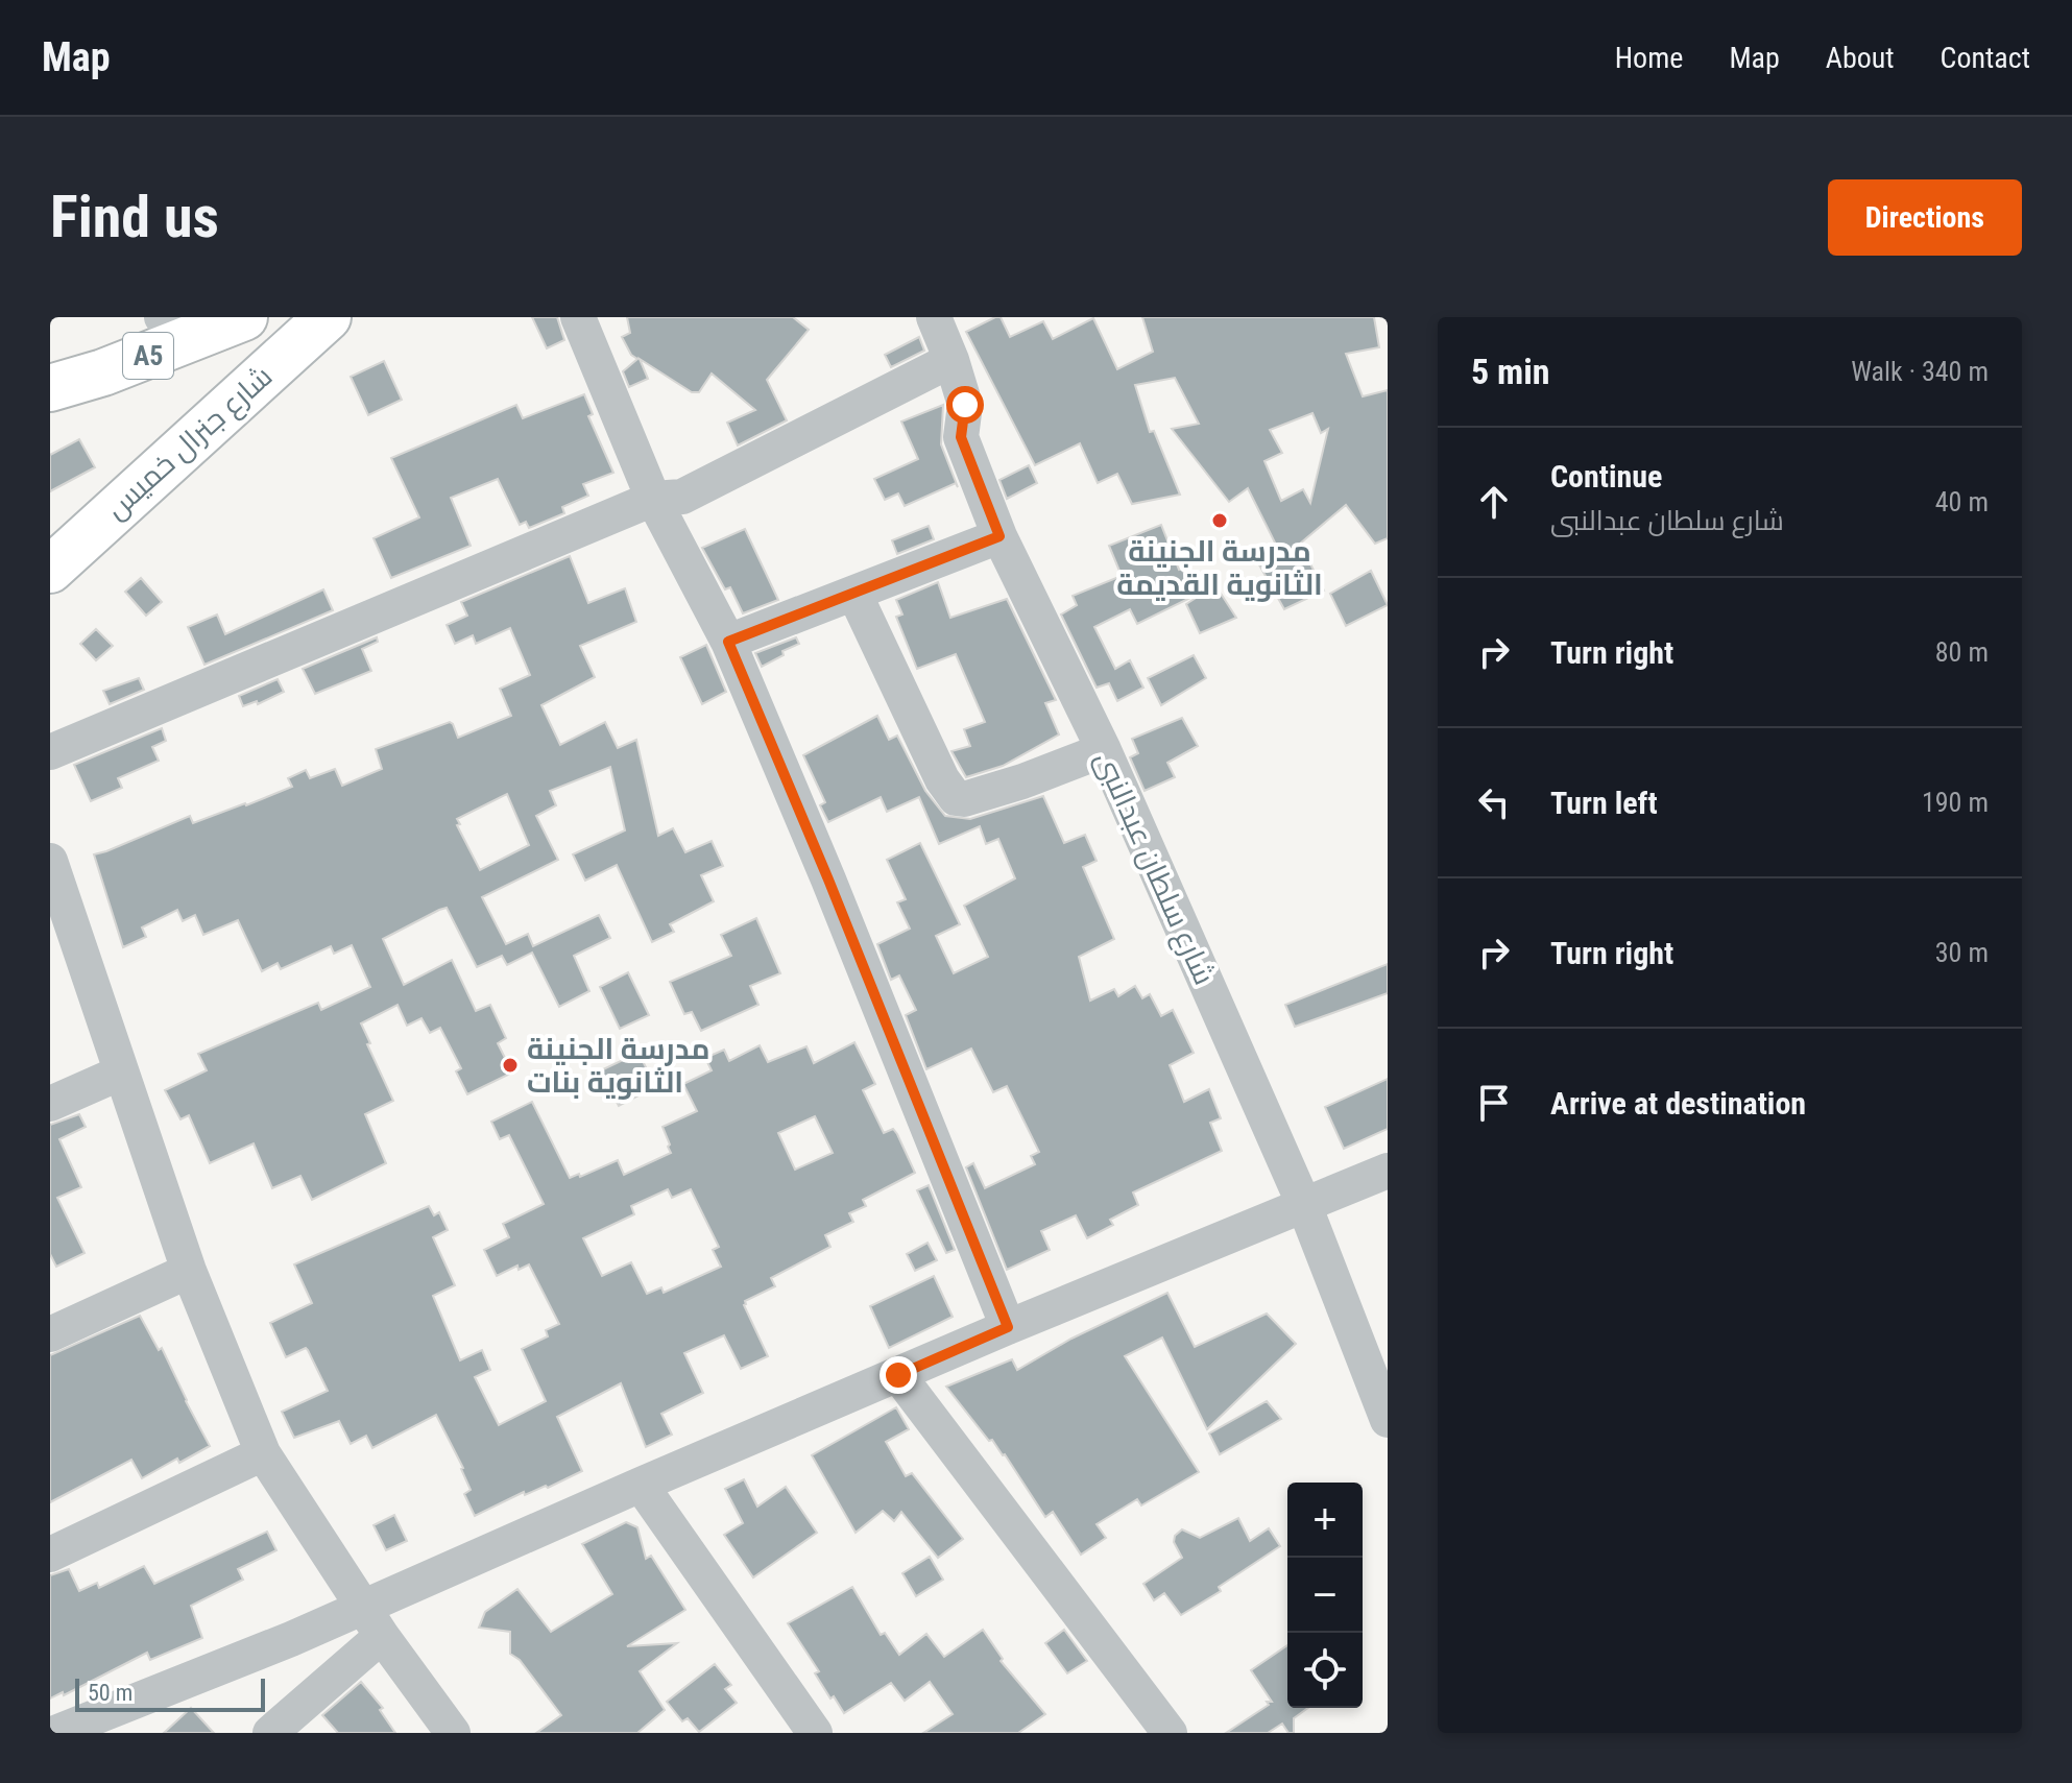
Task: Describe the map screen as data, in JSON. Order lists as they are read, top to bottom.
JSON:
{
  "streets": {
    "main road": ["A5", "شارع جنرال خميس"],
    "street": ["شارع سلطان عبدالنبى"]
  },
  "places": ["مدرسة الجنينة الثانوية القديمة", "مدرسة الجنينة الثانوية بنات"],
  "scale_bar": "50 m",
  "page": {
    "header": "Map",
    "nav": [
      "Home",
      "Map",
      "About",
      "Contact"
    ],
    "buttons": "Directions",
    "title": "Find us",
    "heading": ["5 min", "Walk · 340 m"],
    "list": [
      ["Continue", "شارع سلطان عبدالنبى", "40 m"],
      ["Turn right", "80 m"],
      ["Turn left", "190 m"],
      ["Turn right", "30 m"],
      "Arrive at destination"
    ],
    "map_buttons": ["+", "−"],
    "scale": "50 m"
  }
}
